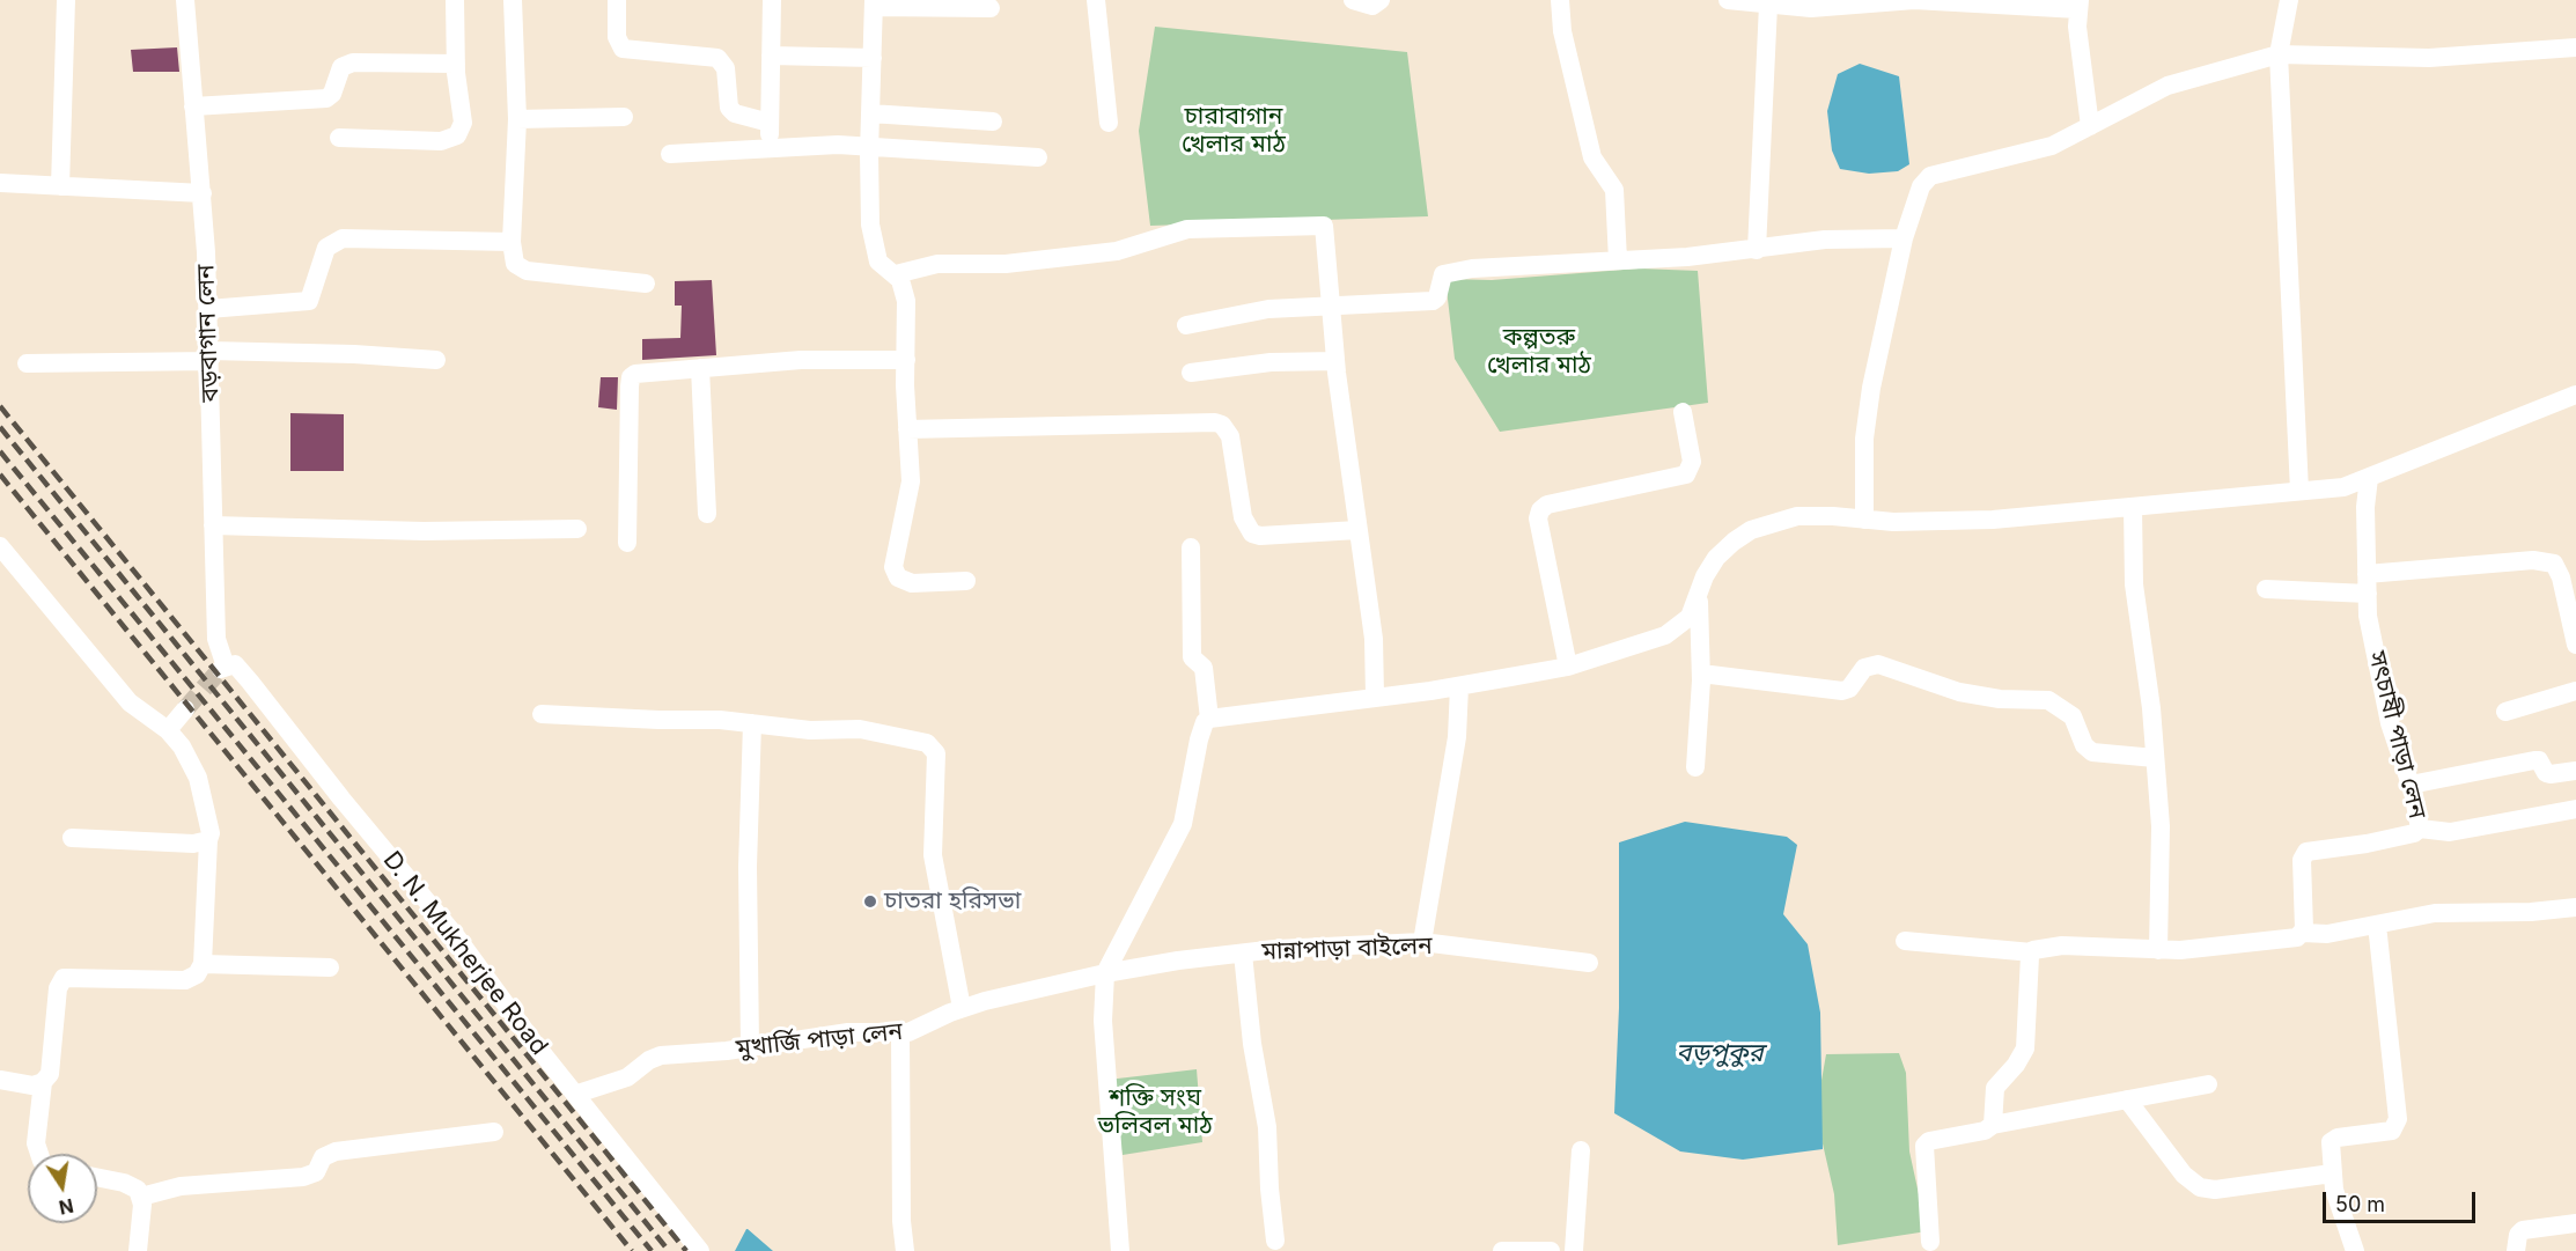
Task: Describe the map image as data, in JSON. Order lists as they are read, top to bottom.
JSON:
{
  "streets": {
    "street": [
      "বড়বাগান লেন",
      "সৎচাষী পাড়া লেন",
      "মান্নাপাড়া বাইলেন",
      "D. N. Mukherjee Road",
      "মুখার্জি পাড়া লেন"
    ]
  },
  "crossings": [
    ["বড়বাগান লেন", "D. N. Mukherjee Road"],
    ["মান্নাপাড়া বাইলেন", "মুখার্জি পাড়া লেন"],
    ["D. N. Mukherjee Road", "মুখার্জি পাড়া লেন"]
  ],
  "water": ["বড়পুকুর"],
  "parks": ["চারাবাগান খেলার মাঠ", "কল্পতরু খেলার মাঠ", "শক্তি সংঘ ভলিবল মাঠ"],
  "places": ["চাতরা হরিসভা"],
  "scale_bar": "50 m",
  "north": "bottom"
}
